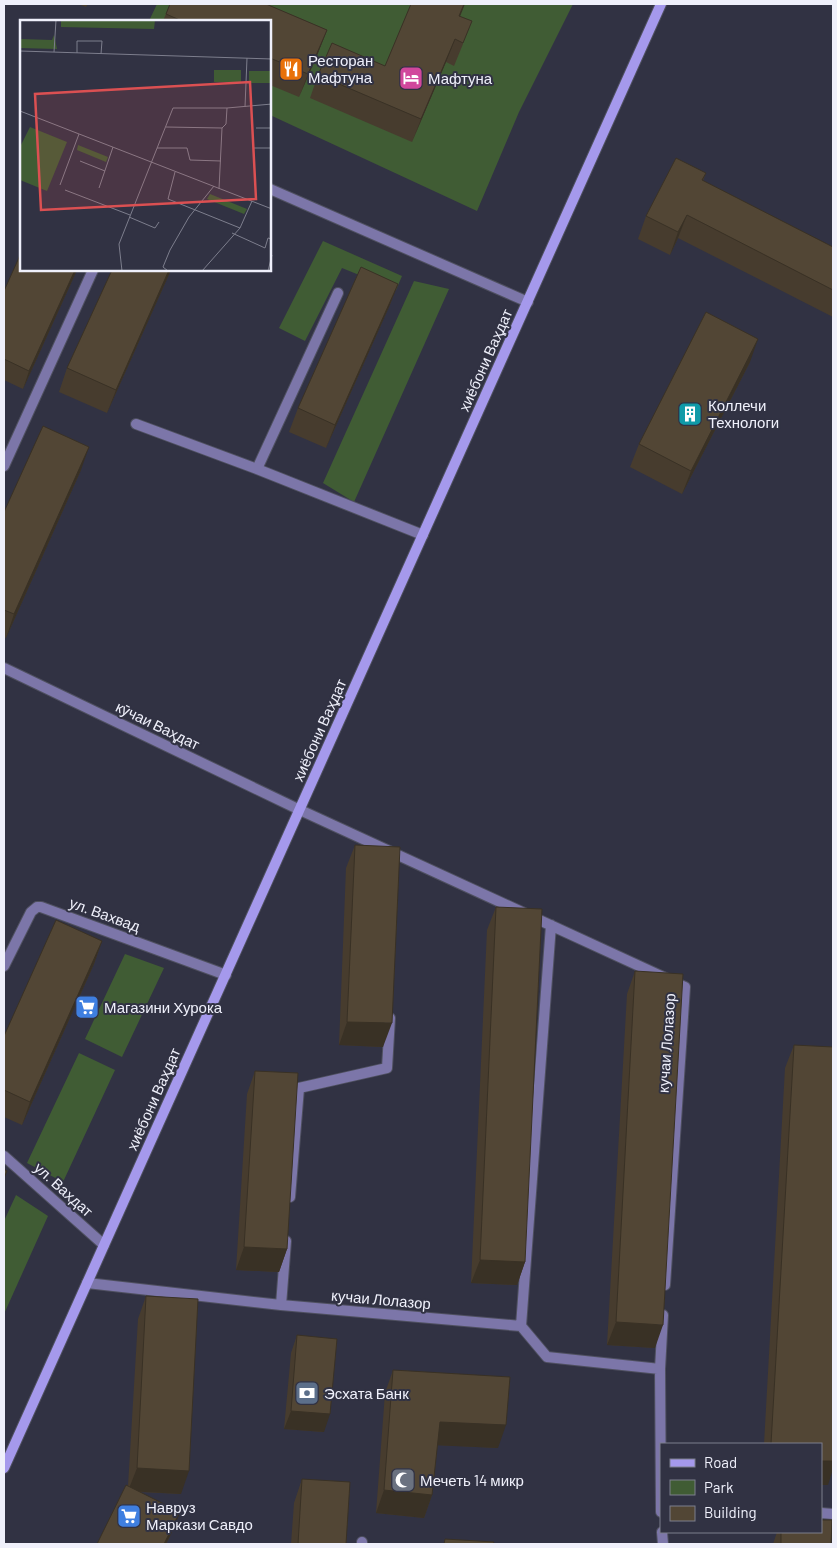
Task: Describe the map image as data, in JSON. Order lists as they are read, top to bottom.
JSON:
{
  "streets": {
    "main road": ["хиёбони Ваҳдат"],
    "street": [
      "кӯчаи Ваҳдат",
      "ул. Вахвад",
      "кучаи Лолазор",
      "ул. Вахдат"
    ]
  },
  "crossings": [
    ["хиёбони Ваҳдат", "кӯчаи Ваҳдат"],
    ["хиёбони Ваҳдат", "ул. Вахвад"],
    ["хиёбони Ваҳдат", "кучаи Лолазор"],
    ["хиёбони Ваҳдат", "ул. Вахдат"],
    ["кӯчаи Ваҳдат", "кучаи Лолазор"]
  ],
  "places": {
    "restaurant": ["Ресторан Мафтуна"],
    "hotel": ["Мафтуна"],
    "building": ["Коллечи Технологи"],
    "supermarket": ["Магазини Хурока", "Навруз Маркази Савдо"],
    "bank": ["Эсхата Банк"],
    "mosque": ["Мечеть 14 микр"]
  },
  "legend": ["Road", "Park", "Building"]
}
